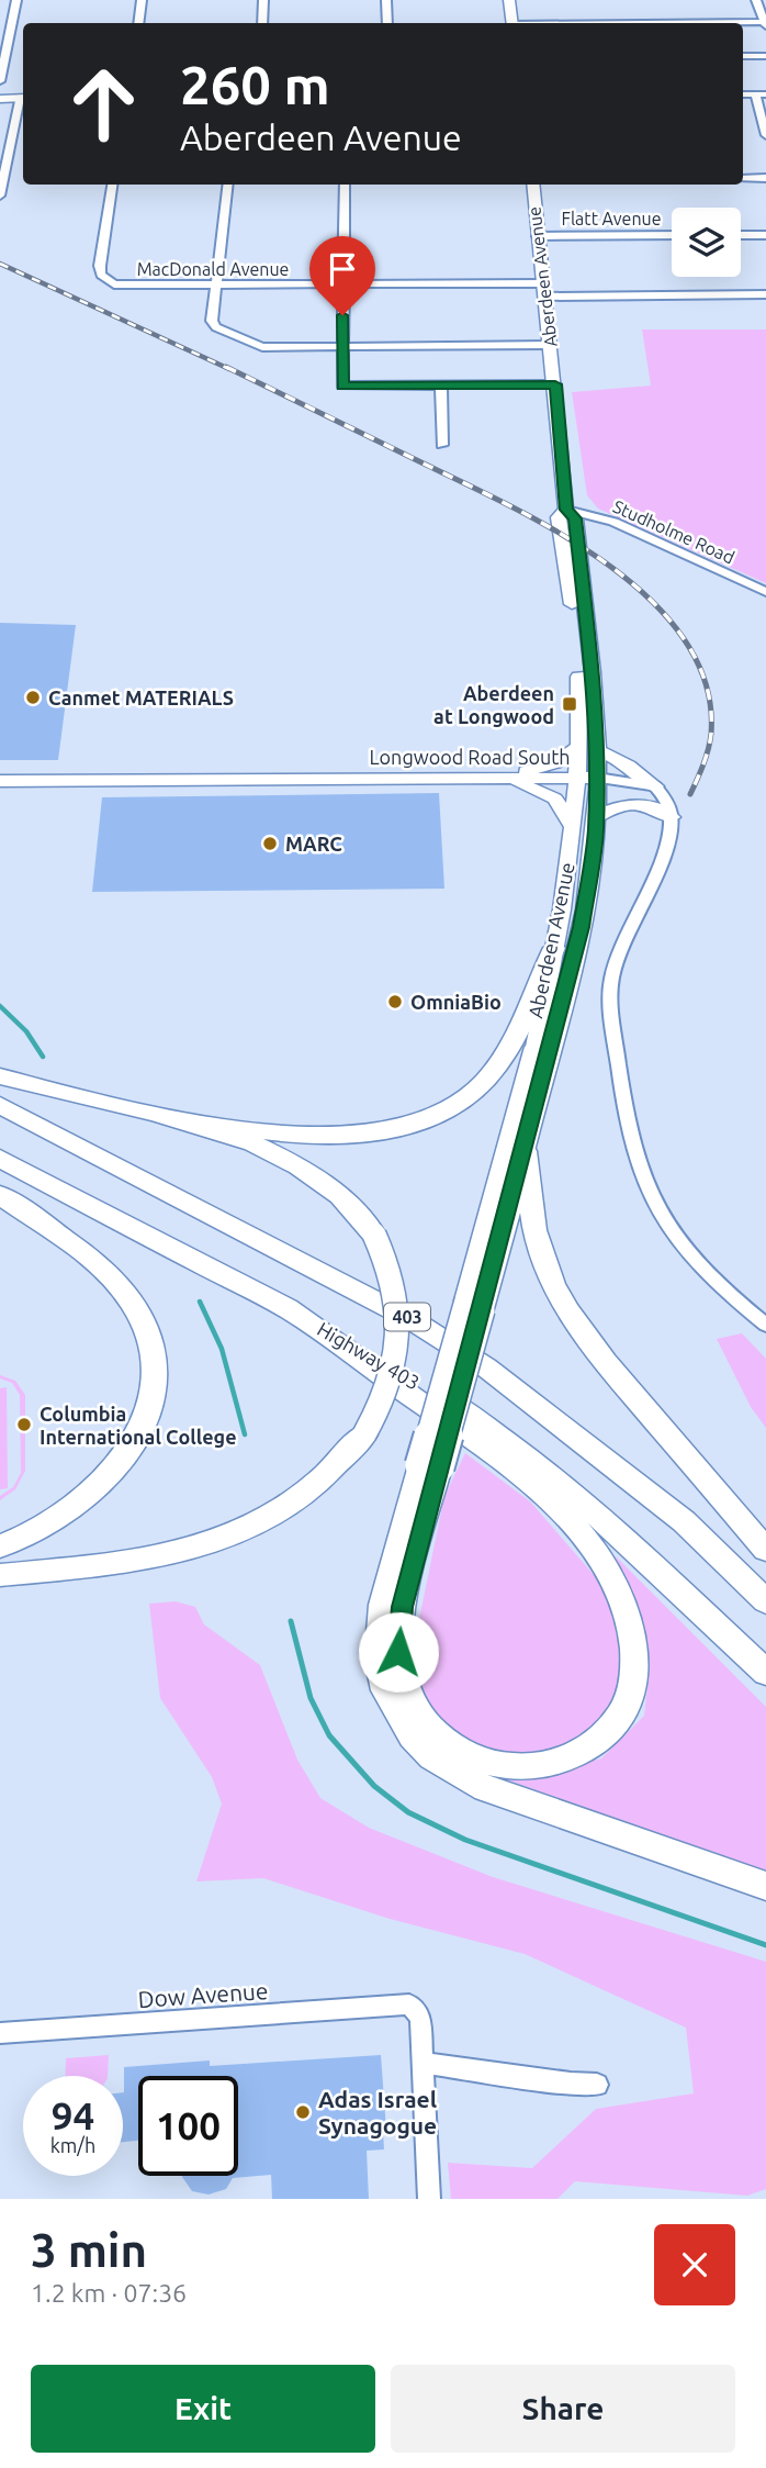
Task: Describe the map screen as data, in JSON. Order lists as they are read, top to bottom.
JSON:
{
  "streets": {
    "highway": ["403", "Highway 403"],
    "main road": ["Aberdeen Avenue", "Longwood Road South"],
    "street": [
      "Flatt Avenue",
      "MacDonald Avenue",
      "Studholme Road",
      "Dow Avenue"
    ]
  },
  "crossings": [
    ["Flatt Avenue", "Aberdeen Avenue"],
    ["MacDonald Avenue", "Aberdeen Avenue"],
    ["Aberdeen Avenue", "Studholme Road"],
    ["Aberdeen Avenue", "Longwood Road South"]
  ],
  "places": {
    "other": [
      "Canmet MATERIALS",
      "MARC",
      "OmniaBio",
      "Columbia International College",
      "Adas Israel Synagogue"
    ],
    "transit": ["Aberdeen at Longwood"]
  },
  "page": {
    "turn": ["260 m", "Aberdeen Avenue"],
    "speed": "94 km/h",
    "limit": "100",
    "heading": ["3 min", "1.2 km · 07:36"],
    "buttons": ["Exit", "Share"]
  }
}
